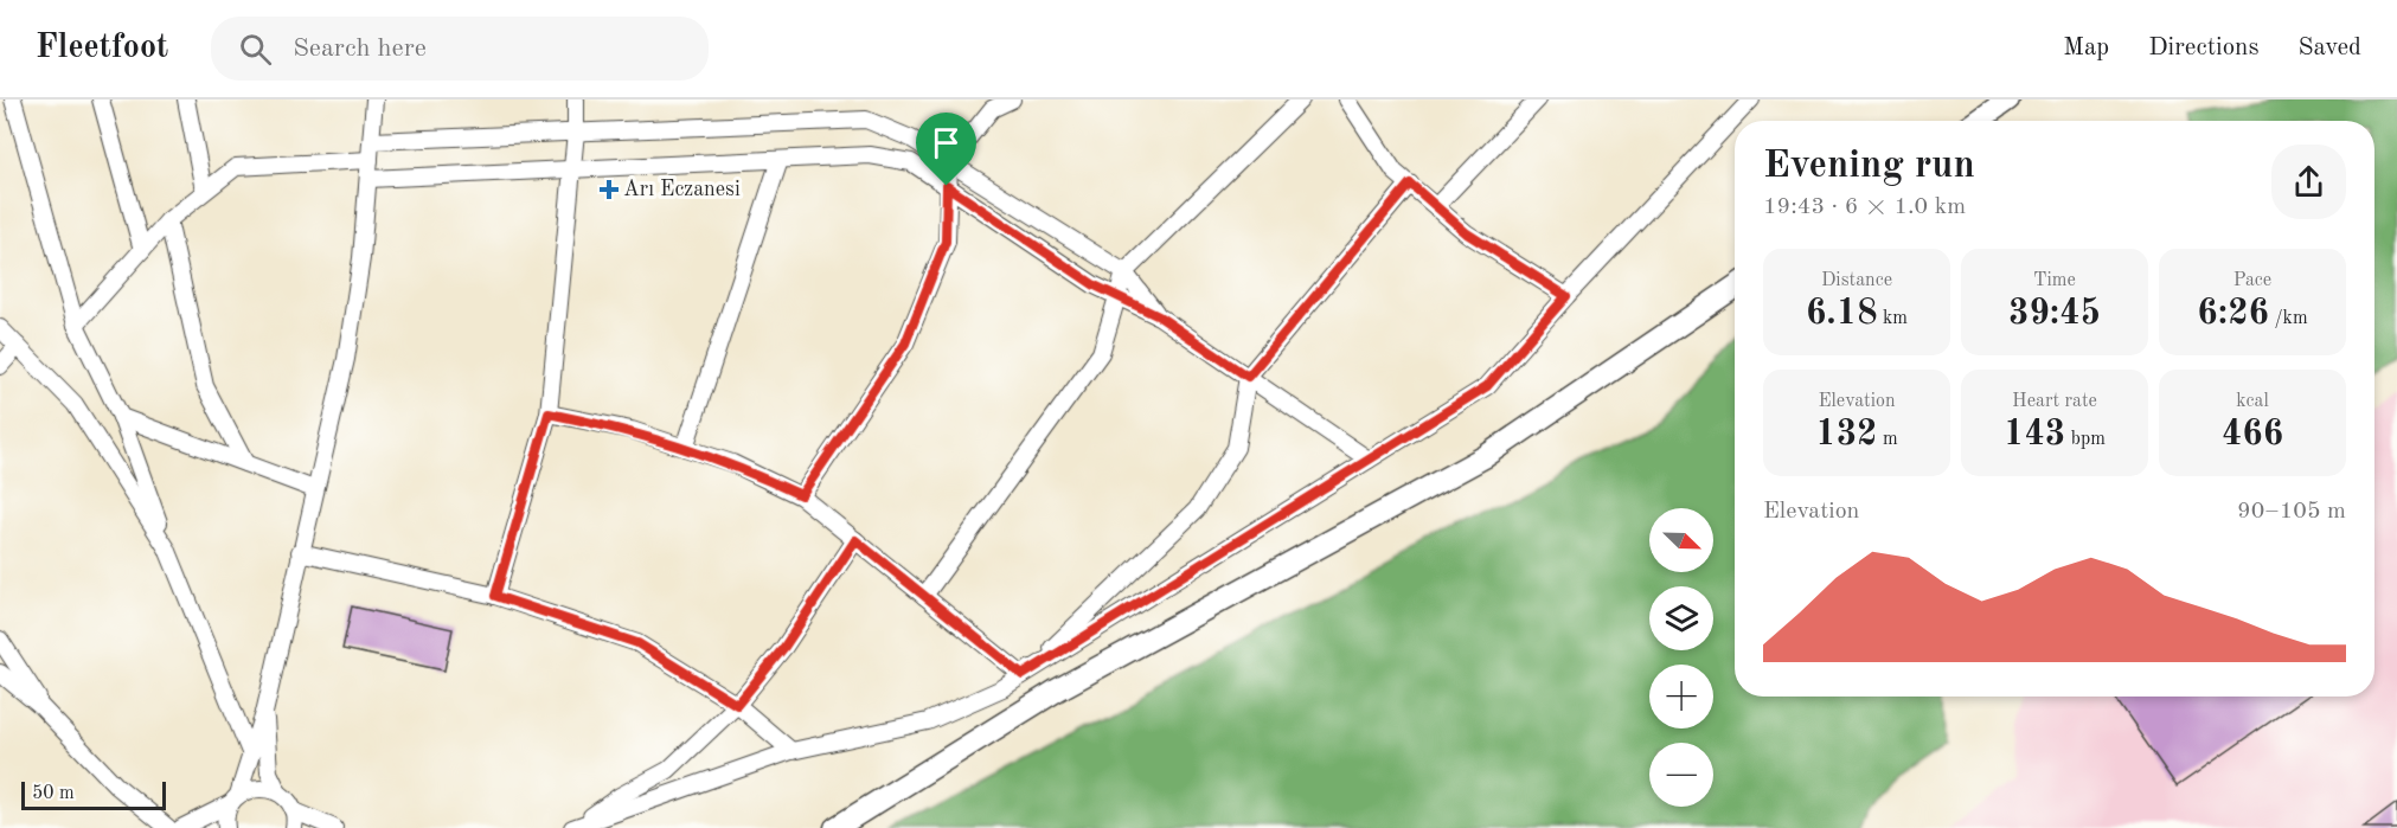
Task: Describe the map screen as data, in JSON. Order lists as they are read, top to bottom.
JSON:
{
  "places": {
    "health": ["Arı Eczanesi"]
  },
  "scale_bar": "50 m",
  "north": "bottom right",
  "page": {
    "header": "Fleetfoot",
    "search": "Search here",
    "nav": ["Map", "Directions", "Saved"],
    "heading": ["Evening run", "19:43 · 6 × 1.0 km"],
    "stats": [
      ["Distance", "6.18 km"],
      ["Time", "39:45"],
      ["Pace", "6:26 /km"],
      ["Elevation", "132 m"],
      ["Heart rate", "143 bpm"],
      ["kcal", "466"]
    ],
    "chart": ["Elevation", "90–105 m"],
    "map_buttons": ["+", "−"],
    "scale": "50 m"
  }
}
